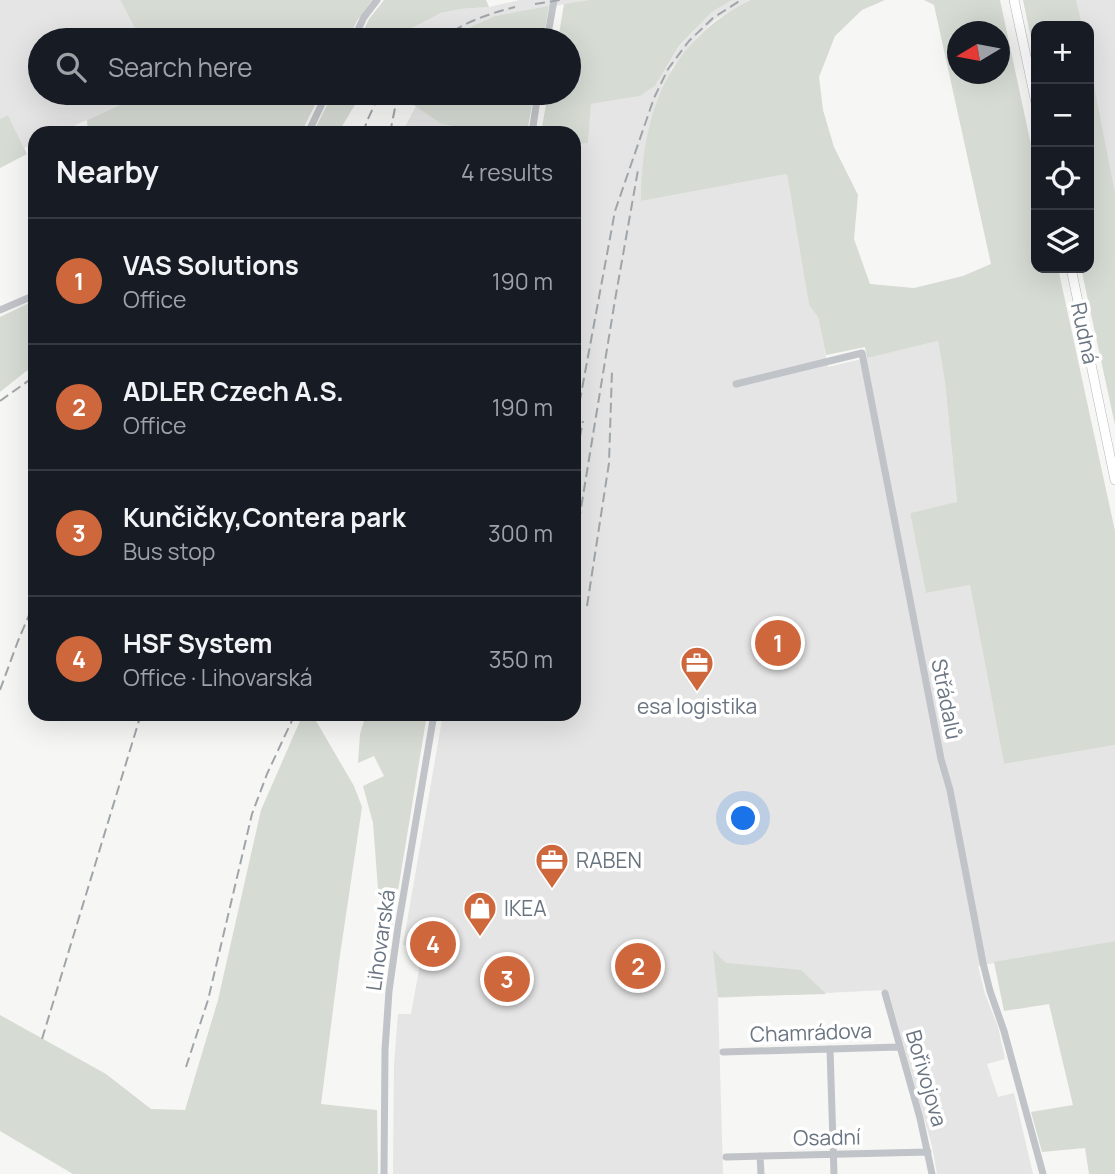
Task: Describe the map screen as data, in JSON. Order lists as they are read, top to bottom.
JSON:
{
  "streets": {
    "main road": ["Rudná"],
    "street": [
      "Střádalů",
      "Lihovarská",
      "Chamrádova",
      "Bořivojova",
      "Osadní"
    ]
  },
  "crossings": [
    ["Chamrádova", "Bořivojova"],
    ["Bořivojova", "Osadní"]
  ],
  "places": {
    "office": ["esa logistika", "RABEN"],
    "shop": ["IKEA"]
  },
  "north": "left",
  "page": {
    "map_buttons": ["+", "−"],
    "search": "Search here",
    "heading": ["Nearby", "4 results"],
    "list": [
      {
        "mark": "1",
        "name": "VAS Solutions",
        "note": "Office",
        "value": "190 m"
      },
      {
        "mark": "2",
        "name": "ADLER Czech A.S.",
        "note": "Office",
        "value": "190 m"
      },
      {
        "mark": "3",
        "name": "Kunčičky,Contera park",
        "note": "Bus stop",
        "value": "300 m"
      },
      {
        "mark": "4",
        "name": "HSF System",
        "note": "Office · Lihovarská",
        "value": "350 m"
      }
    ],
    "pins": [
      "1",
      "4",
      "2",
      "3"
    ]
  }
}
